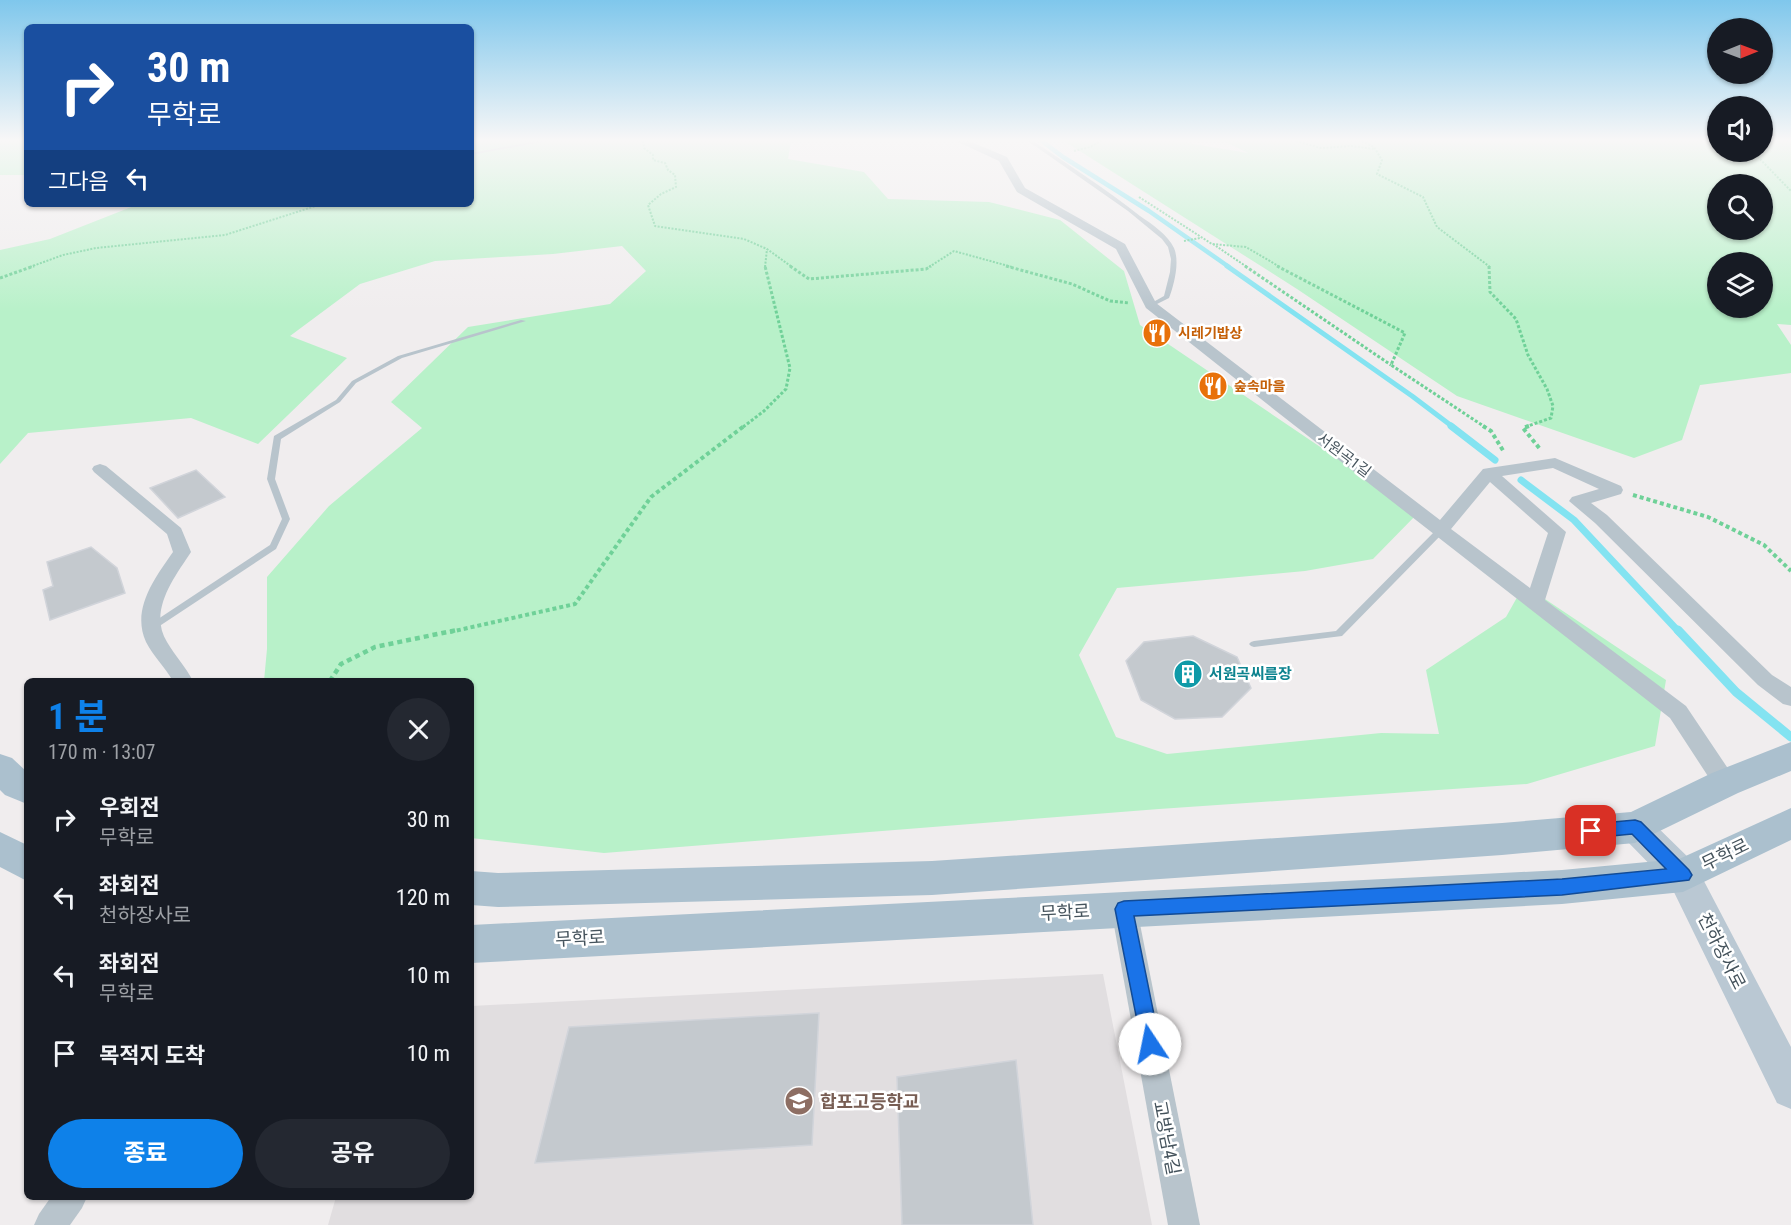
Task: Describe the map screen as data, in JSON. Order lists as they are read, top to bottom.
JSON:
{
  "streets": {
    "main road": ["무학로", "천하장사로"],
    "street": ["서원곡1길", "교방남4길"]
  },
  "crossings": [
    ["무학로", "천하장사로"],
    ["무학로", "교방남4길"]
  ],
  "places": {
    "restaurant": ["시레기밥상", "숲속마을"],
    "building": ["서원곡씨름장"],
    "school or university": ["합포고등학교"]
  },
  "north": "right",
  "page": {
    "turn": ["30 m", "무학로"],
    "then": "그다음",
    "heading": ["1 분", "170 m · 13:07"],
    "list": [
      {
        "name": "우회전",
        "note": "무학로",
        "value": "30 m"
      },
      {
        "name": "좌회전",
        "note": "천하장사로",
        "value": "120 m"
      },
      {
        "name": "좌회전",
        "note": "무학로",
        "value": "10 m"
      },
      {
        "name": "목적지 도착",
        "value": "10 m"
      }
    ],
    "buttons": ["종료", "공유"]
  }
}
